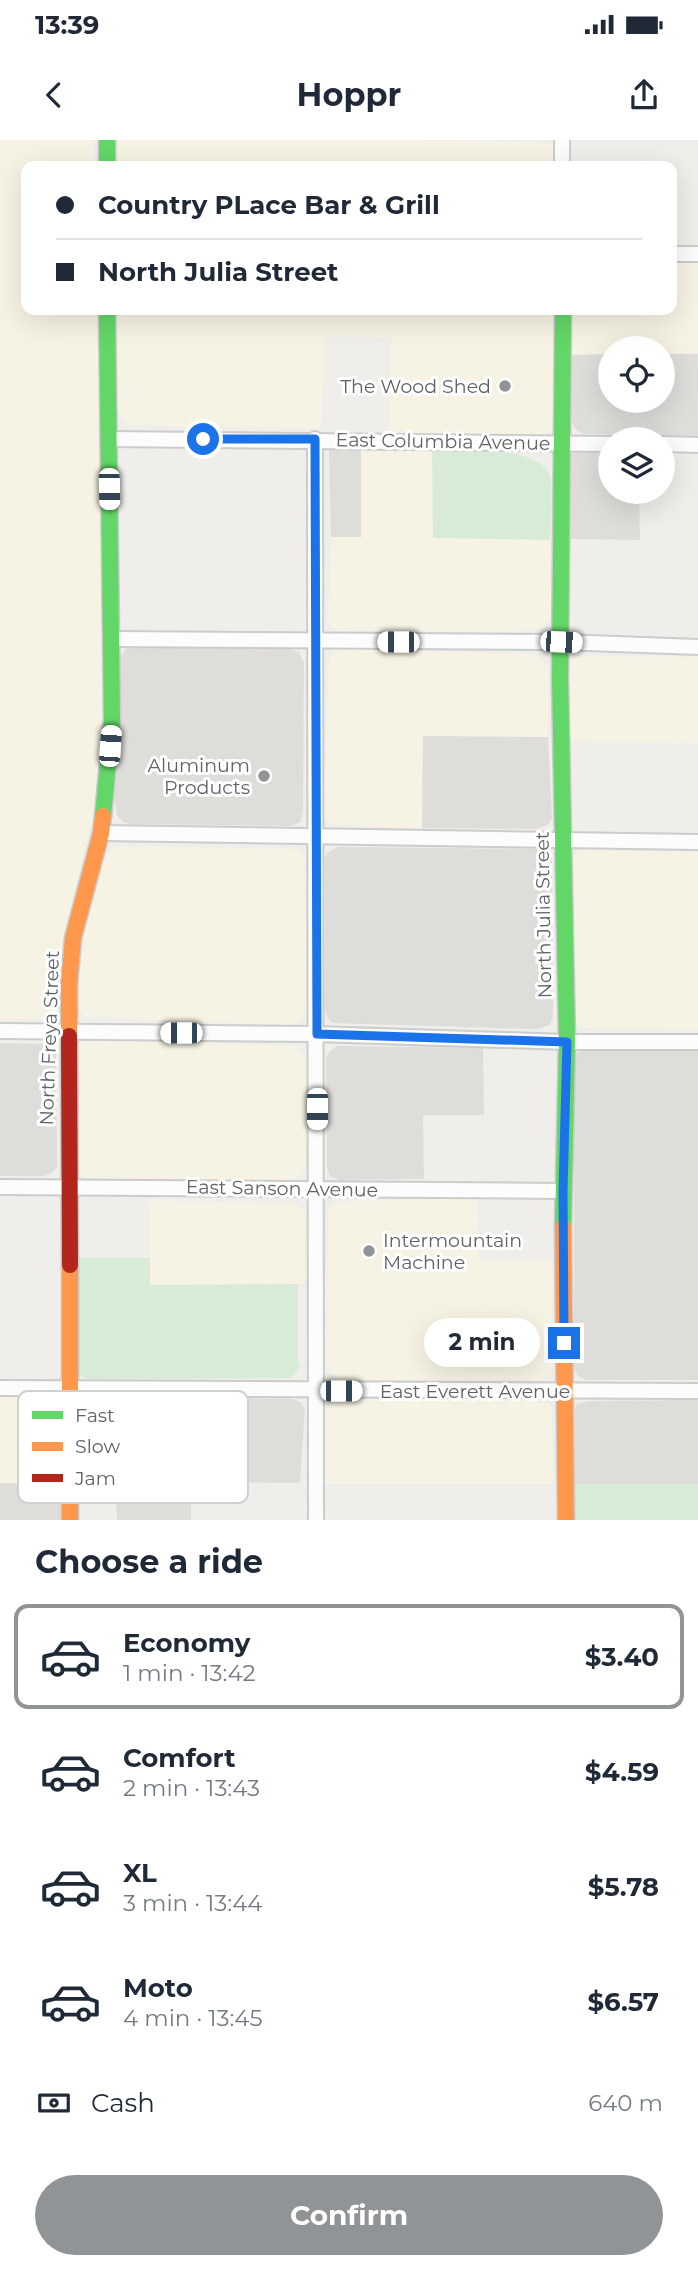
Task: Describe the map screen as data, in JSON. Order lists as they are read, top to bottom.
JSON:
{
  "streets": {
    "street": [
      "East Columbia Avenue",
      "North Julia Street",
      "North Freya Street",
      "East Sanson Avenue",
      "East Everett Avenue"
    ]
  },
  "crossings": [
    ["East Columbia Avenue", "North Julia Street"],
    ["East Columbia Avenue", "North Freya Street"],
    ["North Julia Street", "East Sanson Avenue"],
    ["North Julia Street", "East Everett Avenue"],
    ["North Freya Street", "East Sanson Avenue"],
    ["North Freya Street", "East Everett Avenue"]
  ],
  "places": ["The Wood Shed", "Aluminum Products", "Intermountain Machine"],
  "legend": ["Fast", "Slow", "Jam"],
  "page": {
    "status": "13:39",
    "header": "Hoppr",
    "banner": ["Country PLace Bar & Grill", "North Julia Street"],
    "bubble": "2 min",
    "heading": "Choose a ride",
    "list": [
      {
        "name": "Economy",
        "note": "1 min · 13:42",
        "value": "$3.40"
      },
      {
        "name": "Comfort",
        "note": "2 min · 13:43",
        "value": "$4.59"
      },
      {
        "name": "XL",
        "note": "3 min · 13:44",
        "value": "$5.78"
      },
      {
        "name": "Moto",
        "note": "4 min · 13:45",
        "value": "$6.57"
      }
    ],
    "pay": ["Cash", "640 m"],
    "buttons": "Confirm"
  }
}
